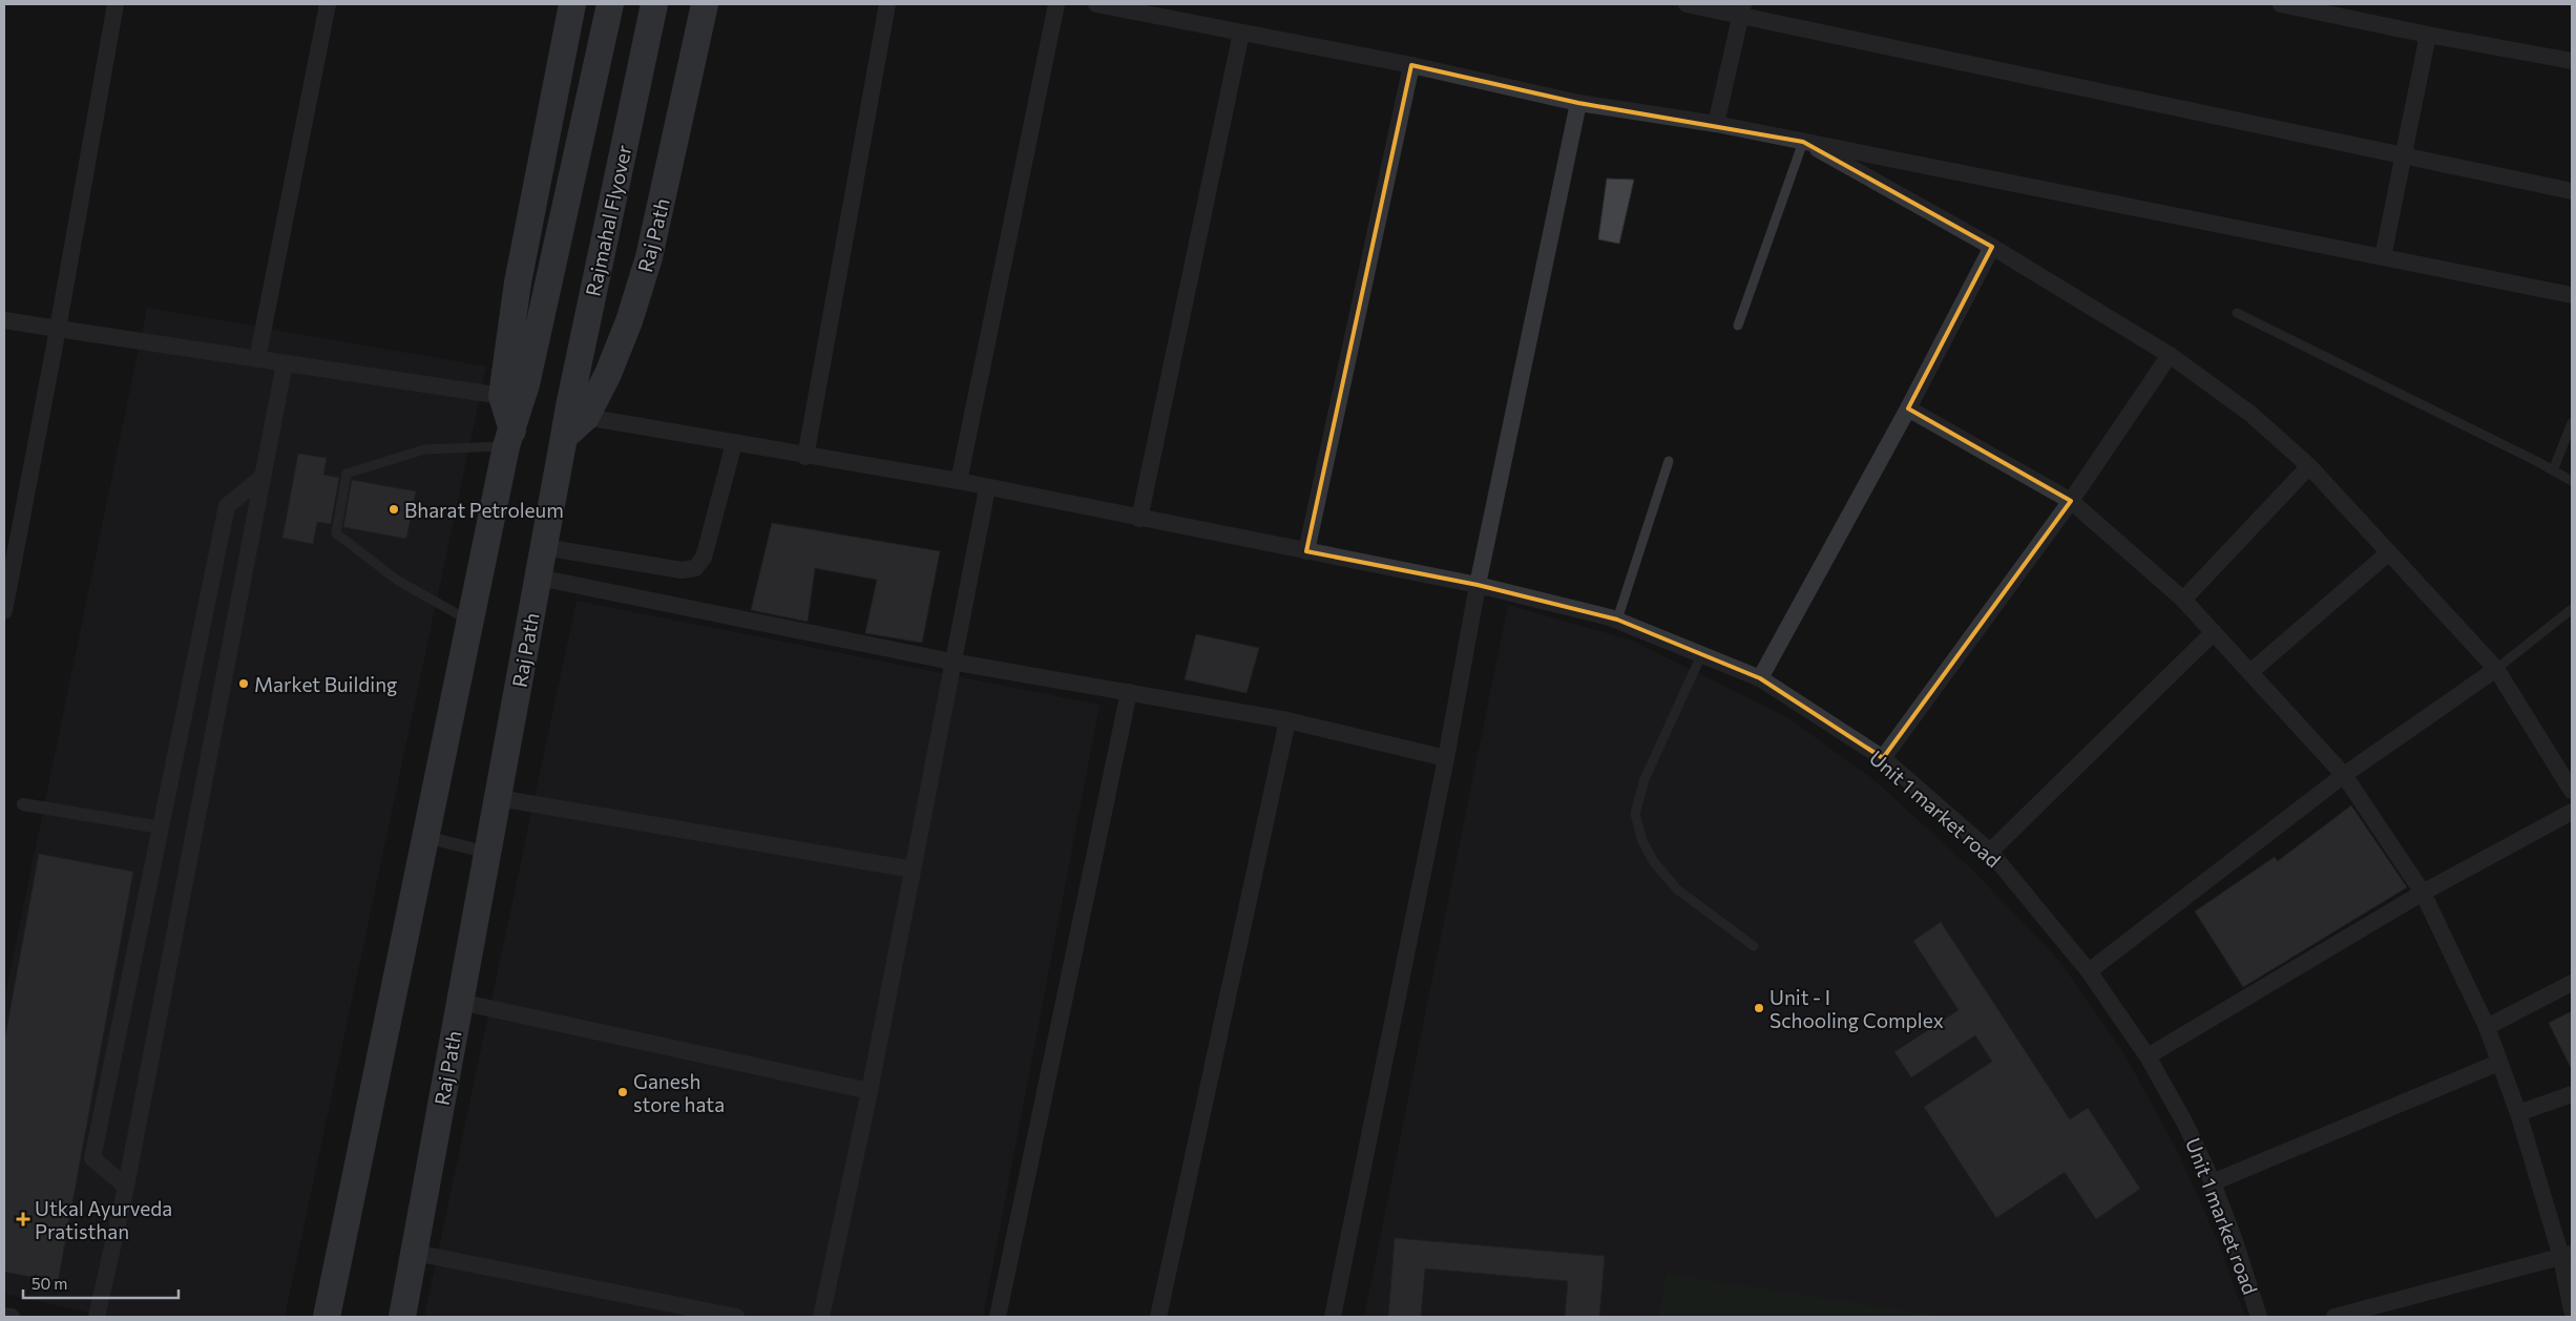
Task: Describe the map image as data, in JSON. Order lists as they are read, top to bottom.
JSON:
{
  "streets": {
    "main road": ["Rajmahal Flyover", "Raj Path"],
    "street": ["Unit 1 market road"]
  },
  "crossings": [
    ["Rajmahal Flyover", "Raj Path"],
    ["Raj Path", "Unit 1 market road"]
  ],
  "places": {
    "other": [
      "Bharat Petroleum",
      "Market Building",
      "Unit - I Schooling Complex",
      "Ganesh store hata"
    ],
    "health": ["Utkal Ayurveda Pratisthan"]
  },
  "scale_bar": "50 m"
}
